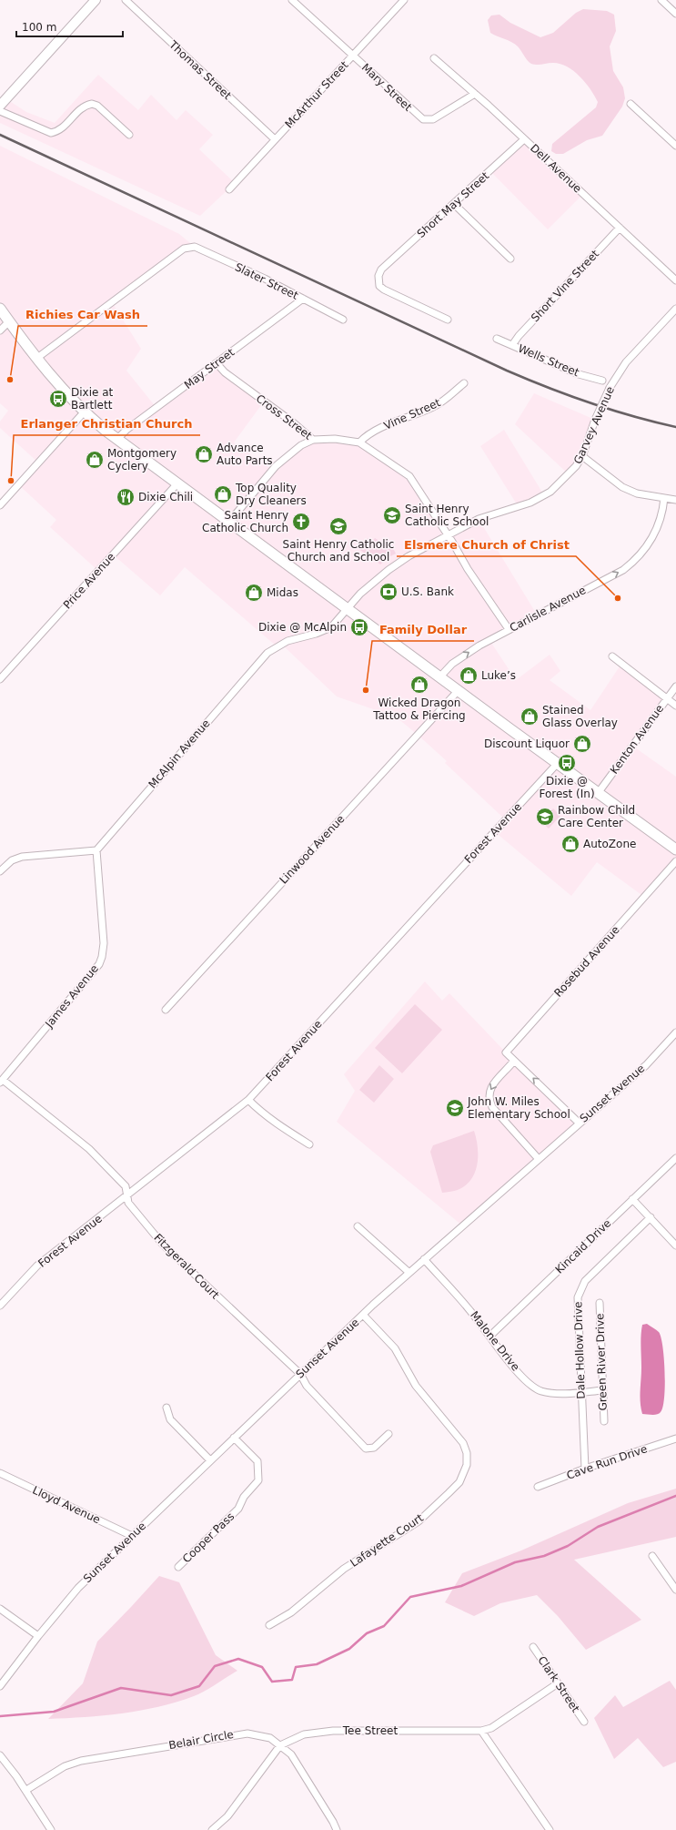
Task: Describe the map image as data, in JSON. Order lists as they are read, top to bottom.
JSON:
{
  "streets": {
    "street": [
      "Thomas Street",
      "Mary Street",
      "McArthur Street",
      "Dell Avenue",
      "Short May Street",
      "Slater Street",
      "Short Vine Street",
      "Wells Street",
      "May Street",
      "Vine Street",
      "Cross Street",
      "Garvey Avenue",
      "Price Avenue",
      "Carlisle Avenue",
      "Kenton Avenue",
      "McAlpin Avenue",
      "Forest Avenue",
      "Linwood Avenue",
      "Rosebud Avenue",
      "James Avenue",
      "Sunset Avenue",
      "Kincaid Drive",
      "Fitzgerald Court",
      "Malone Drive",
      "Dale Hollow Drive",
      "Green River Drive",
      "Cave Run Drive",
      "Lloyd Avenue",
      "Cooper Pass",
      "Lafayette Court",
      "Clark Street",
      "Tee Street",
      "Belair Circle"
    ]
  },
  "crossings": [
    ["Thomas Street", "McArthur Street"],
    ["Mary Street", "McArthur Street"],
    ["Mary Street", "Dell Avenue"],
    ["Dell Avenue", "Short May Street"],
    ["Dell Avenue", "Short Vine Street"],
    ["Slater Street", "May Street"],
    ["Short Vine Street", "Wells Street"],
    ["May Street", "Cross Street"],
    ["Vine Street", "Cross Street"],
    ["Cross Street", "Garvey Avenue"],
    ["Cross Street", "Carlisle Avenue"],
    ["Garvey Avenue", "McAlpin Avenue"],
    ["McAlpin Avenue", "James Avenue"],
    ["Forest Avenue", "Fitzgerald Court"],
    ["James Avenue", "Fitzgerald Court"],
    ["Sunset Avenue", "Fitzgerald Court"],
    ["Sunset Avenue", "Malone Drive"],
    ["Sunset Avenue", "Lloyd Avenue"],
    ["Sunset Avenue", "Cooper Pass"],
    ["Sunset Avenue", "Lafayette Court"],
    ["Kincaid Drive", "Malone Drive"],
    ["Malone Drive", "Dale Hollow Drive"],
    ["Malone Drive", "Green River Drive"],
    ["Dale Hollow Drive", "Cave Run Drive"],
    ["Clark Street", "Tee Street"],
    ["Tee Street", "Belair Circle"]
  ],
  "one_way": ["Carlisle Avenue"],
  "places": {
    "other": [
      "Richies Car Wash",
      "Erlanger Christian Church",
      "Elsmere Church of Christ",
      "Family Dollar"
    ],
    "bus stop": ["Dixie at Bartlett", "Dixie @ McAlpin", "Dixie @ Forest (In)"],
    "shop": [
      "Advance Auto Parts",
      "Montgomery Cyclery",
      "Top Quality Dry Cleaners",
      "Midas",
      "Luke’s",
      "Wicked Dragon Tattoo & Piercing",
      "Stained Glass Overlay",
      "Discount Liquor",
      "AutoZone"
    ],
    "restaurant": ["Dixie Chili"],
    "school or university": [
      "Saint Henry Catholic School",
      "Saint Henry Catholic Church and School",
      "Rainbow Child Care Center",
      "John W. Miles Elementary School"
    ],
    "church": ["Saint Henry Catholic Church"],
    "bank": ["U.S. Bank"]
  },
  "scale_bar": "100 m"
}
